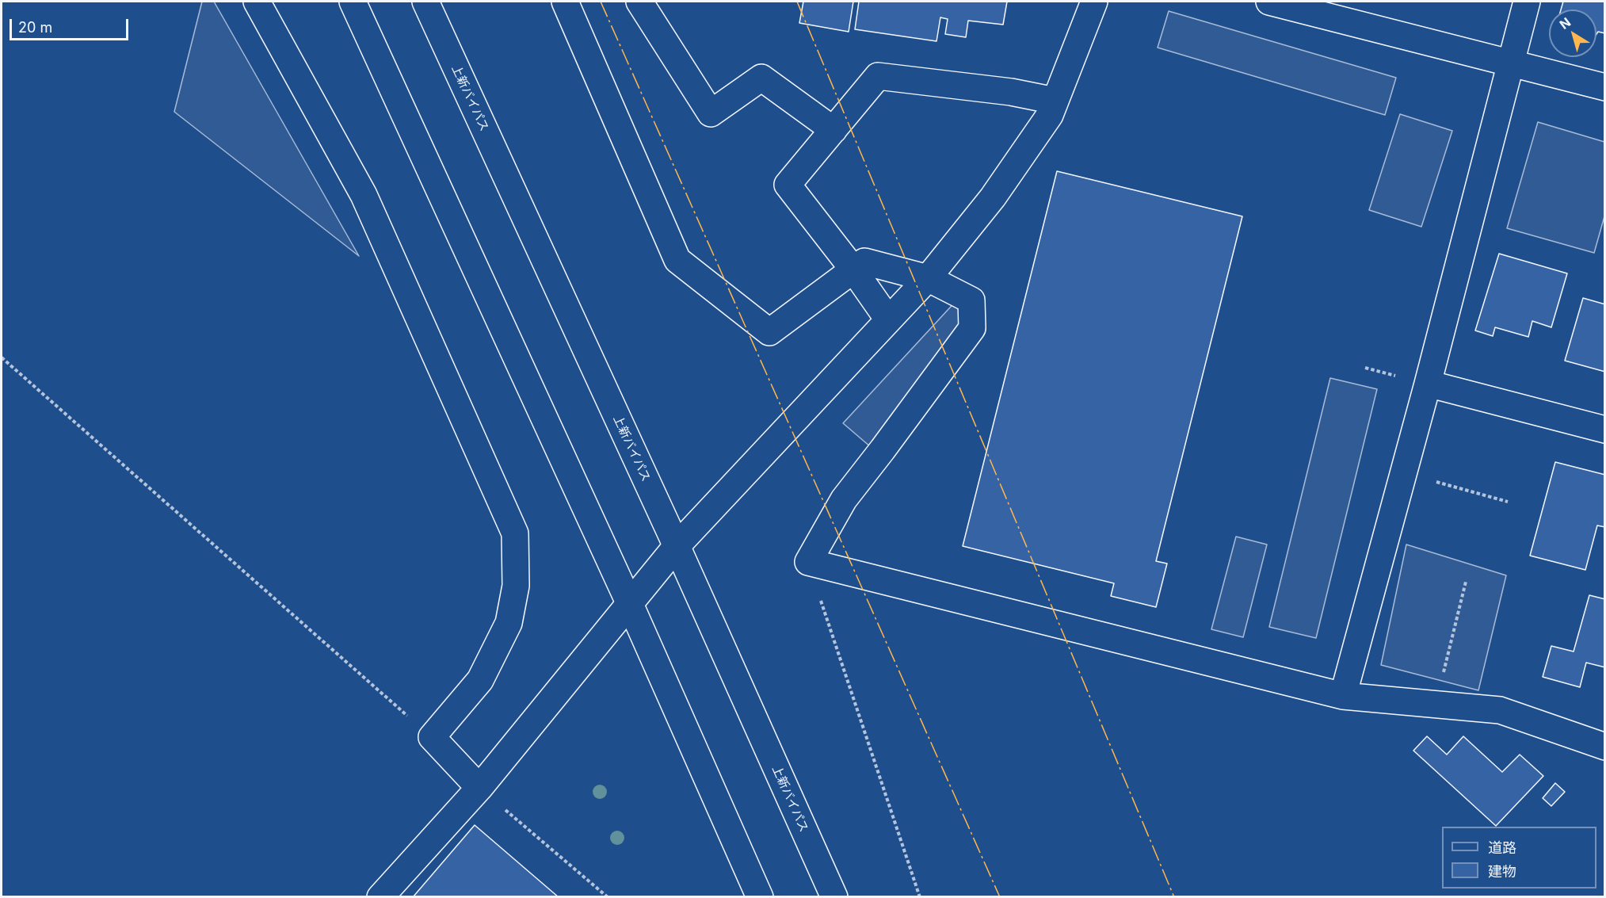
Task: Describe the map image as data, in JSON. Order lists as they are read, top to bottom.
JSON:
{
  "streets": {
    "main road": ["上新バイパス"]
  },
  "legend": ["道路", "建物"],
  "scale_bar": "20 m",
  "north": "top left"
}
